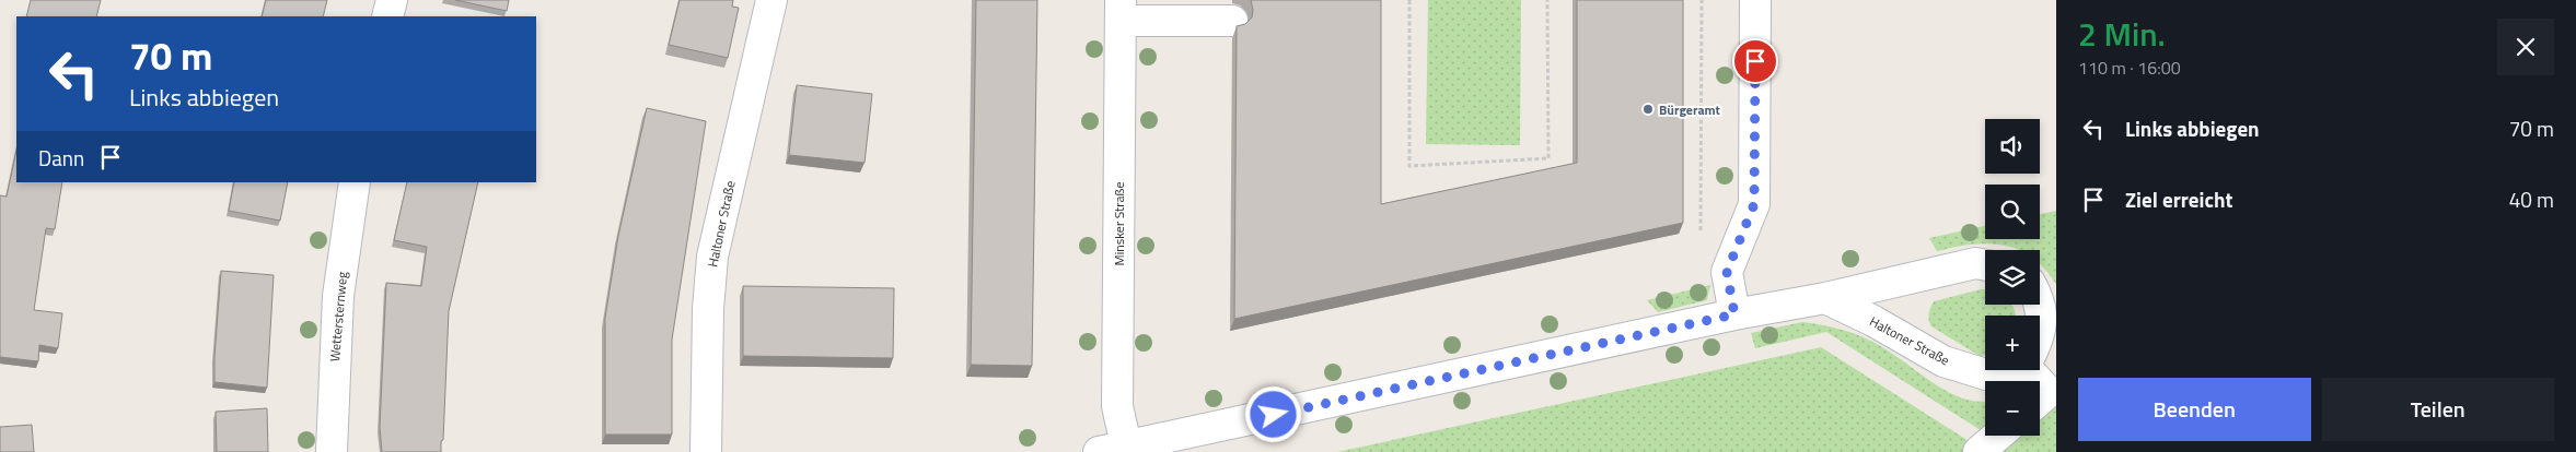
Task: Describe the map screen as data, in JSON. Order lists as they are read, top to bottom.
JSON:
{
  "streets": {
    "street": ["Haltoner Straße", "Minsker Straße", "Wettersternweg"]
  },
  "places": ["Bürgeramt"],
  "page": {
    "heading": ["2 Min.", "110 m · 16:00"],
    "turn": ["70 m", "Links abbiegen"],
    "list": [
      {
        "name": "Links abbiegen",
        "value": "70 m"
      },
      {
        "name": "Ziel erreicht",
        "value": "40 m"
      }
    ],
    "map_buttons": ["+", "−"],
    "then": "Dann",
    "buttons": ["Beenden", "Teilen"]
  }
}
